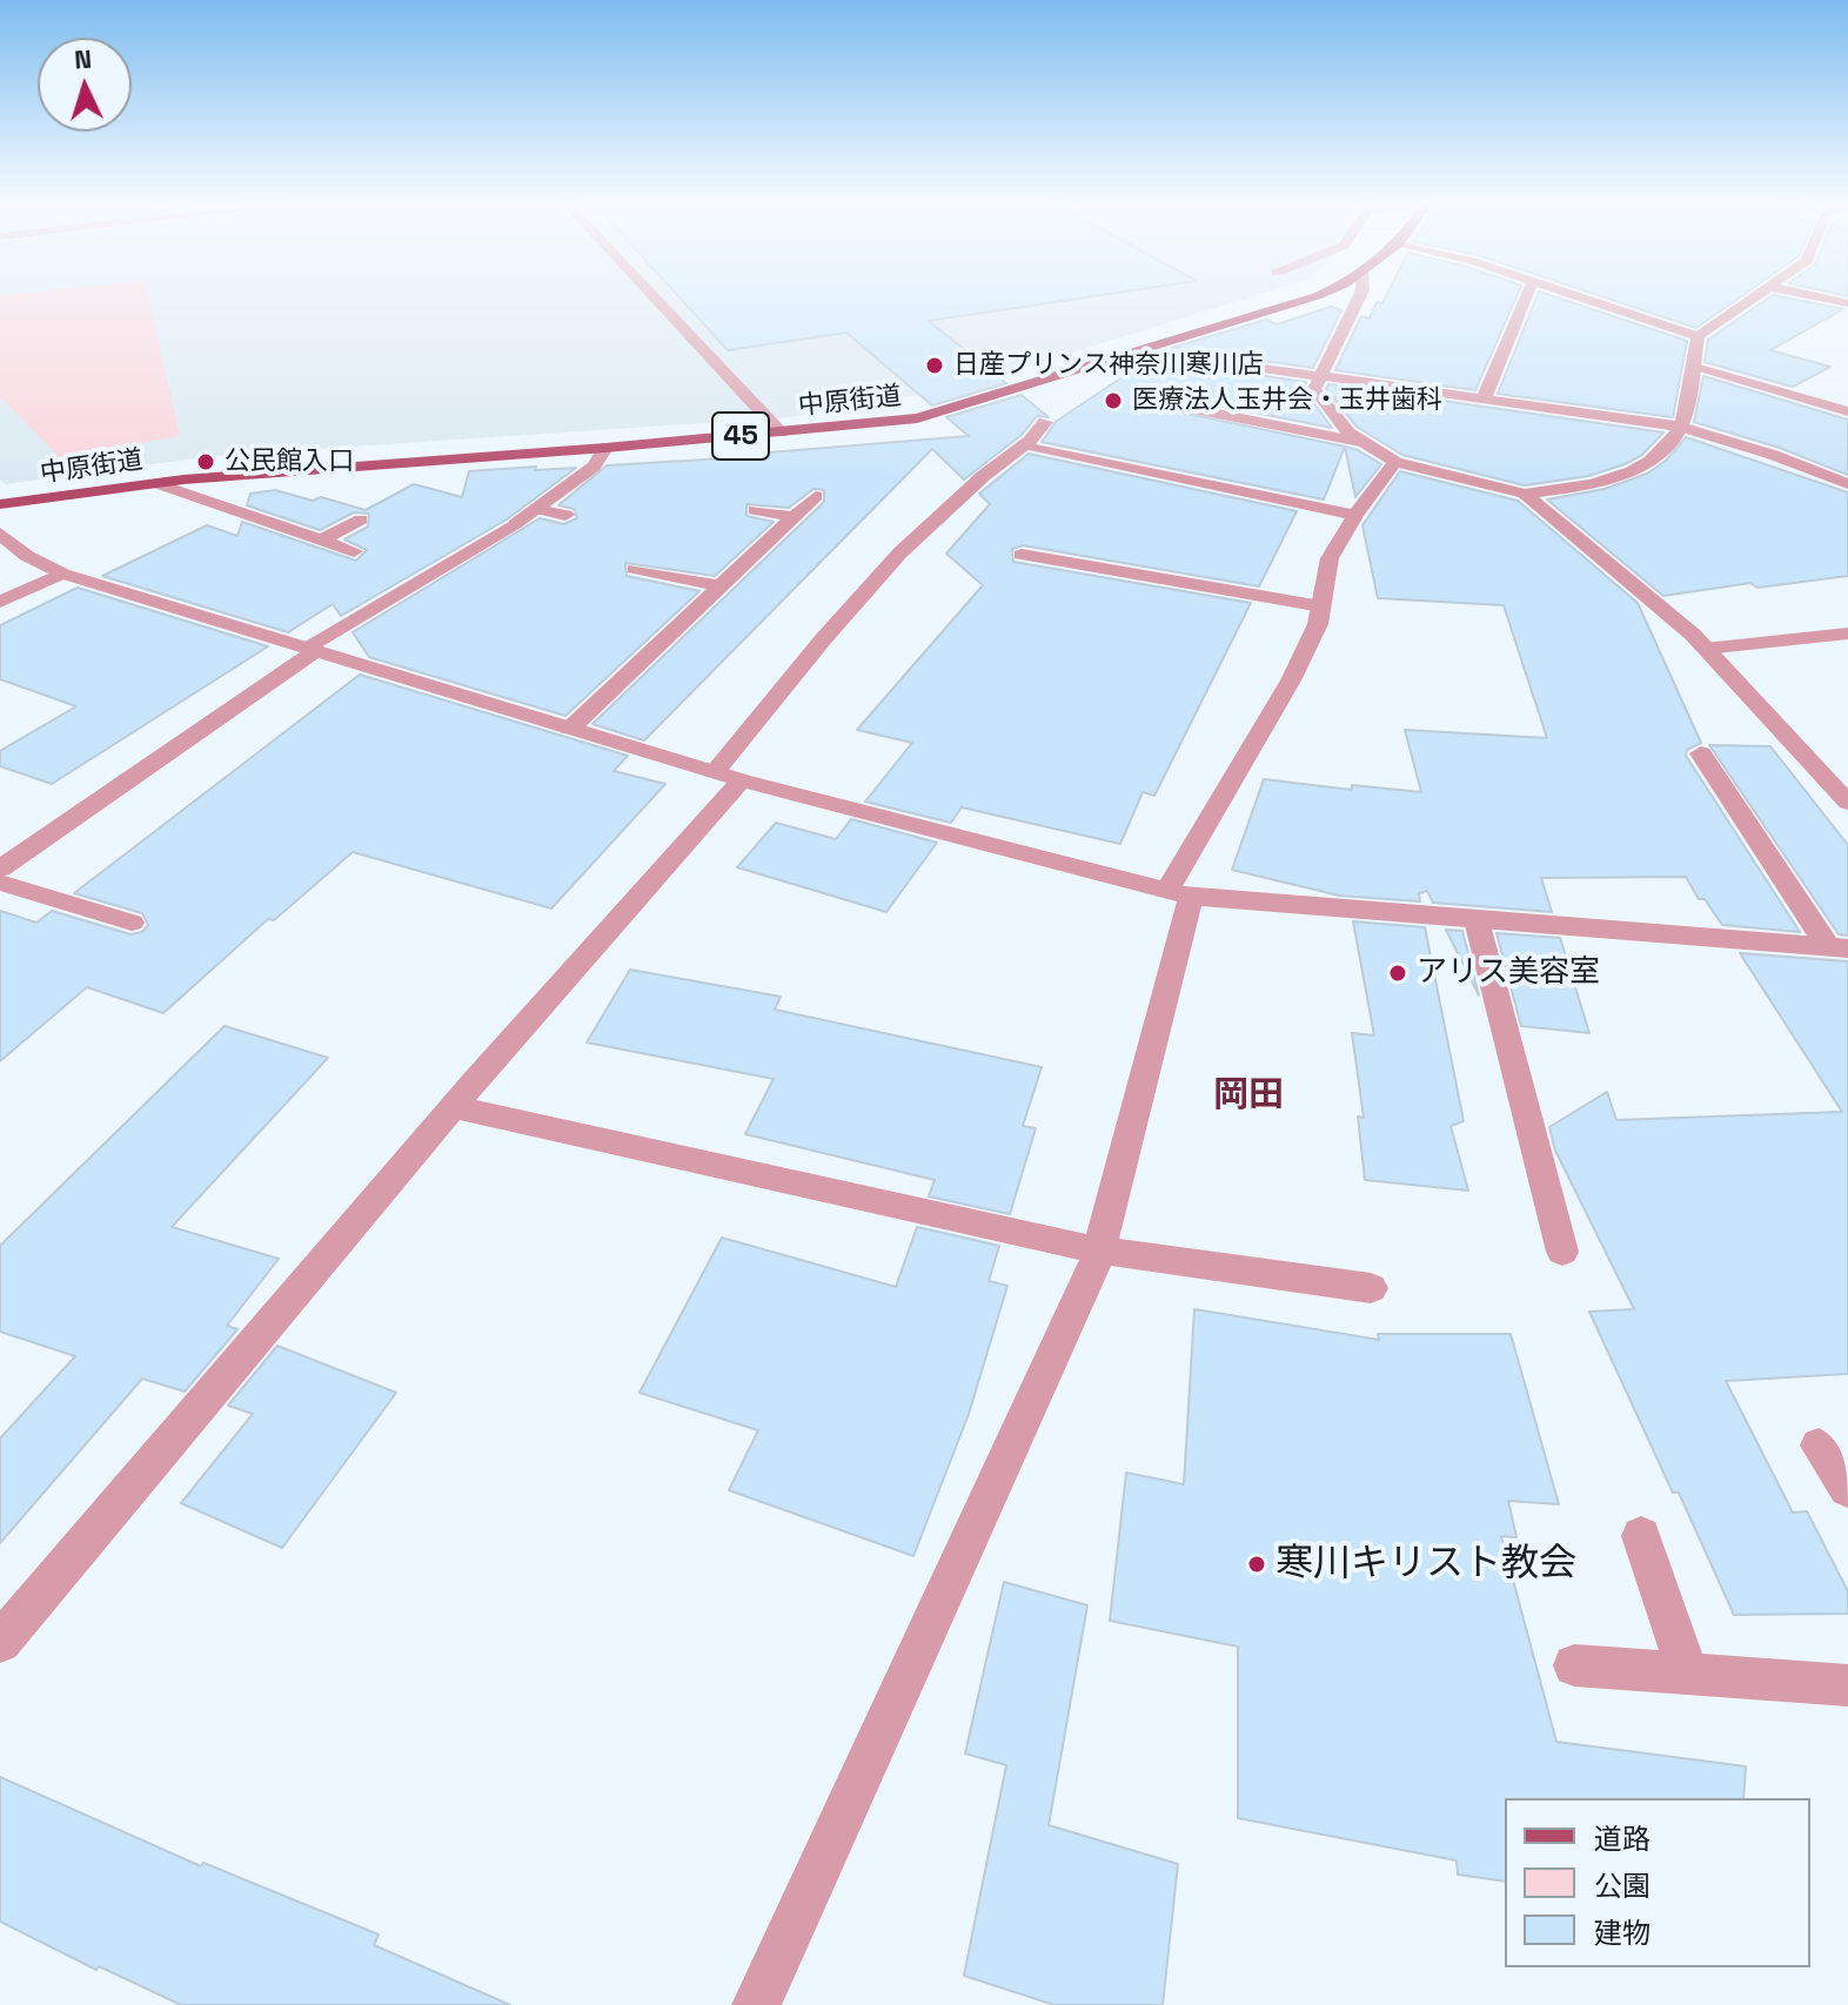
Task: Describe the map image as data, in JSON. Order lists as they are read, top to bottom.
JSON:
{
  "streets": {
    "main road": ["中原街道", "45"]
  },
  "districts": ["岡田"],
  "places": [
    "日産プリンス神奈川寒川店",
    "医療法人玉井会・玉井歯科",
    "公民館入口",
    "アリス美容室",
    "寒川キリスト教会"
  ],
  "legend": ["道路", "公園", "建物"],
  "north": "top"
}
